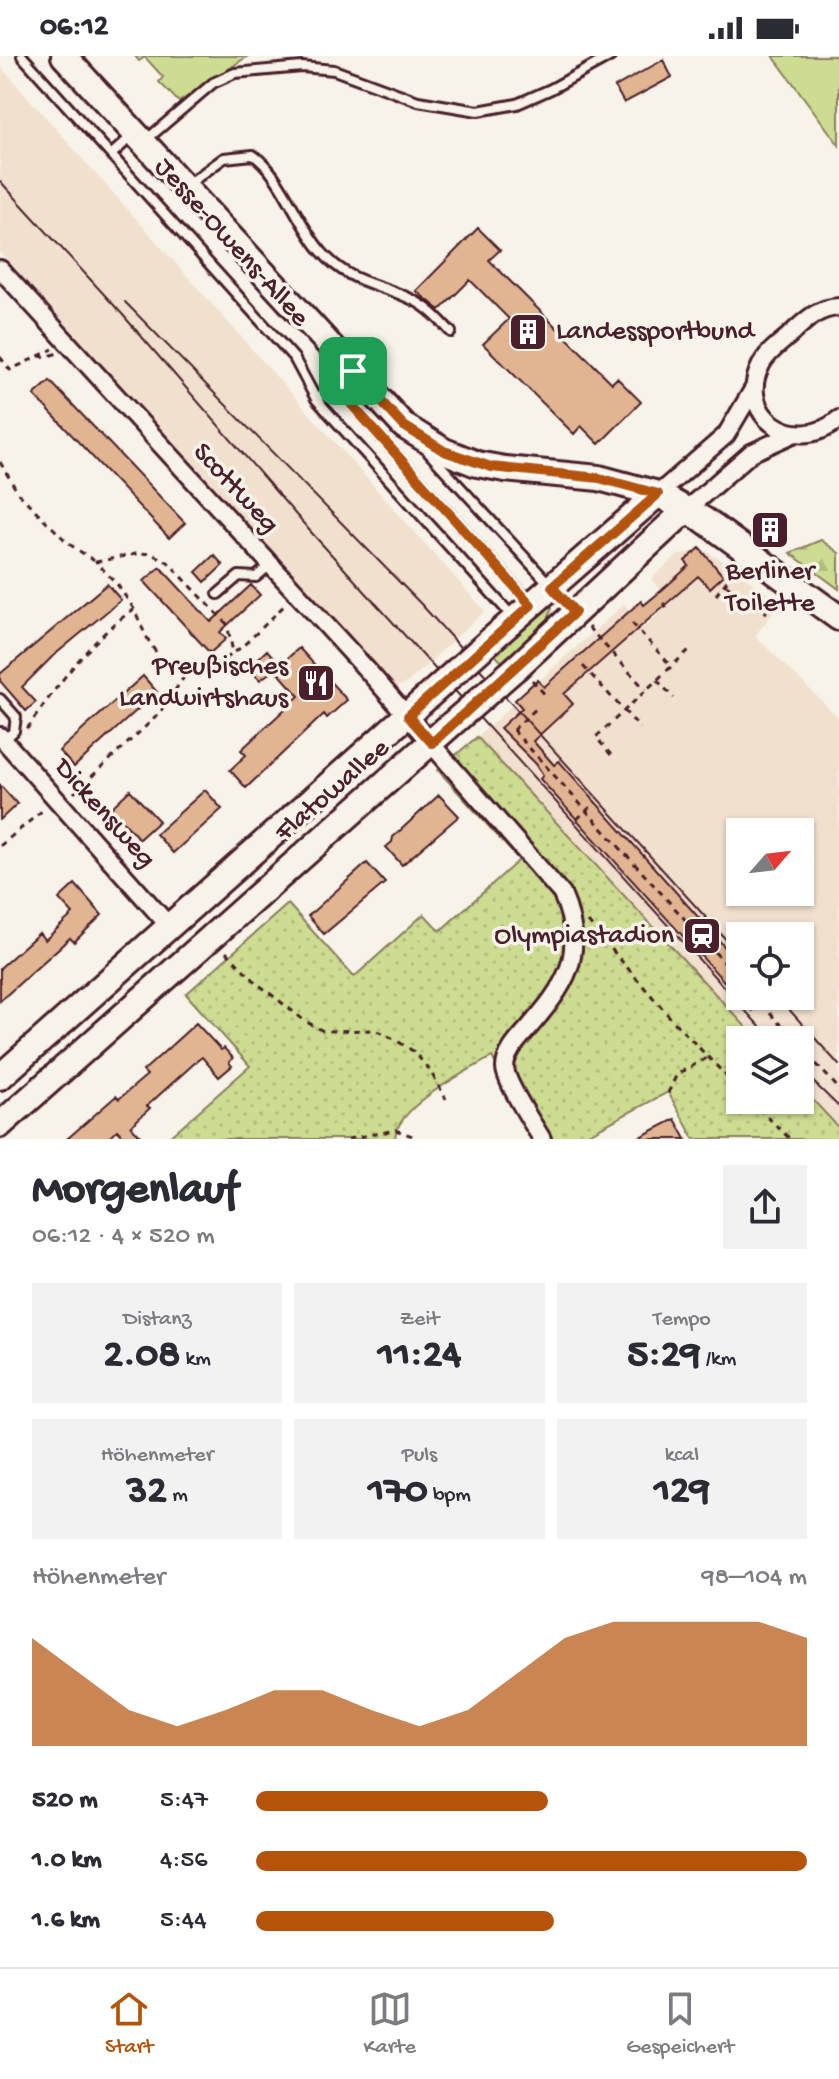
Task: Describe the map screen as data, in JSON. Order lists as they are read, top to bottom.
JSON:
{
  "streets": {
    "main road": ["Jesse-Owens-Allee", "Flatowallee"],
    "street": ["Scottweg", "Dickensweg"]
  },
  "crossings": [
    ["Jesse-Owens-Allee", "Flatowallee"],
    ["Scottweg", "Flatowallee"],
    ["Flatowallee", "Dickensweg"]
  ],
  "places": {
    "building": ["Landessportbund", "Berliner Toilette"],
    "restaurant": ["Preußisches Landwirtshaus"],
    "station": ["Olympiastadion"]
  },
  "north": "top right",
  "page": {
    "status": "06:12",
    "heading": ["Morgenlauf", "06:12 · 4 × 520 m"],
    "stats": [
      ["Distanz", "2.08 km"],
      ["Zeit", "11:24"],
      ["Tempo", "5:29 /km"],
      ["Höhenmeter", "32 m"],
      ["Puls", "170 bpm"],
      ["kcal", "129"]
    ],
    "chart": ["Höhenmeter", "98–104 m"],
    "list": [
      {
        "name": "520 m",
        "note": "5:47"
      },
      {
        "name": "1.0 km",
        "note": "4:56"
      },
      {
        "name": "1.6 km",
        "note": "5:44"
      }
    ],
    "tabs": ["Start", "Karte", "Gespeichert"]
  }
}
